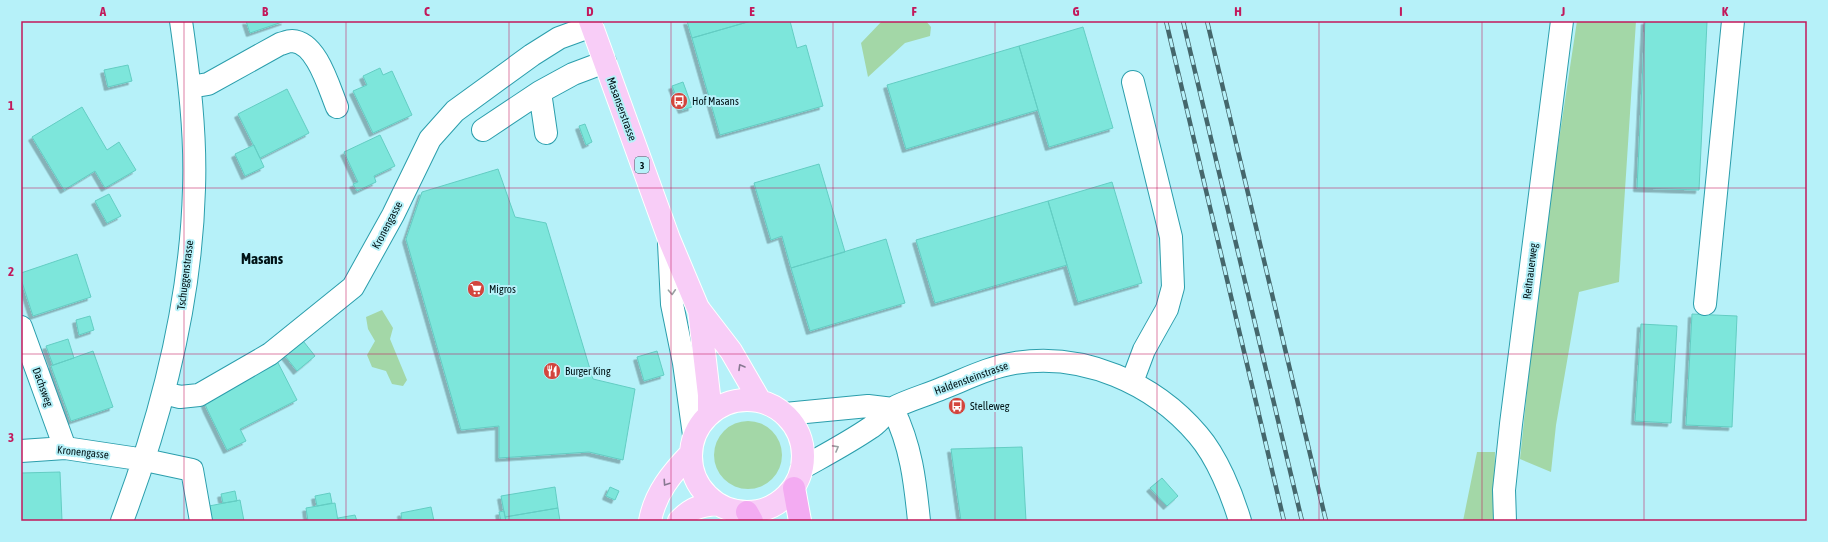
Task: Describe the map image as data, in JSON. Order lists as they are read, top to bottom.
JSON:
{
  "streets": {
    "main road": ["Masanserstrasse", "3"],
    "street": [
      "Kronengasse",
      "Reitnauerweg",
      "Tschuggenstrasse",
      "Haldensteinstrasse",
      "Dachsweg"
    ]
  },
  "crossings": [
    ["Masanserstrasse", "Kronengasse"],
    ["Masanserstrasse", "Haldensteinstrasse"],
    ["Kronengasse", "Tschuggenstrasse"],
    ["Kronengasse", "Dachsweg"]
  ],
  "districts": ["Masans"],
  "places": {
    "bus stop": ["Hof Masans", "Stelleweg"],
    "supermarket": ["Migros"],
    "restaurant": ["Burger King"]
  },
  "grid": {
    "columns": [
      "A",
      "B",
      "C",
      "D",
      "E",
      "F",
      "G",
      "H",
      "I",
      "J",
      "K"
    ],
    "rows": ["1", "2", "3"]
  }
}
